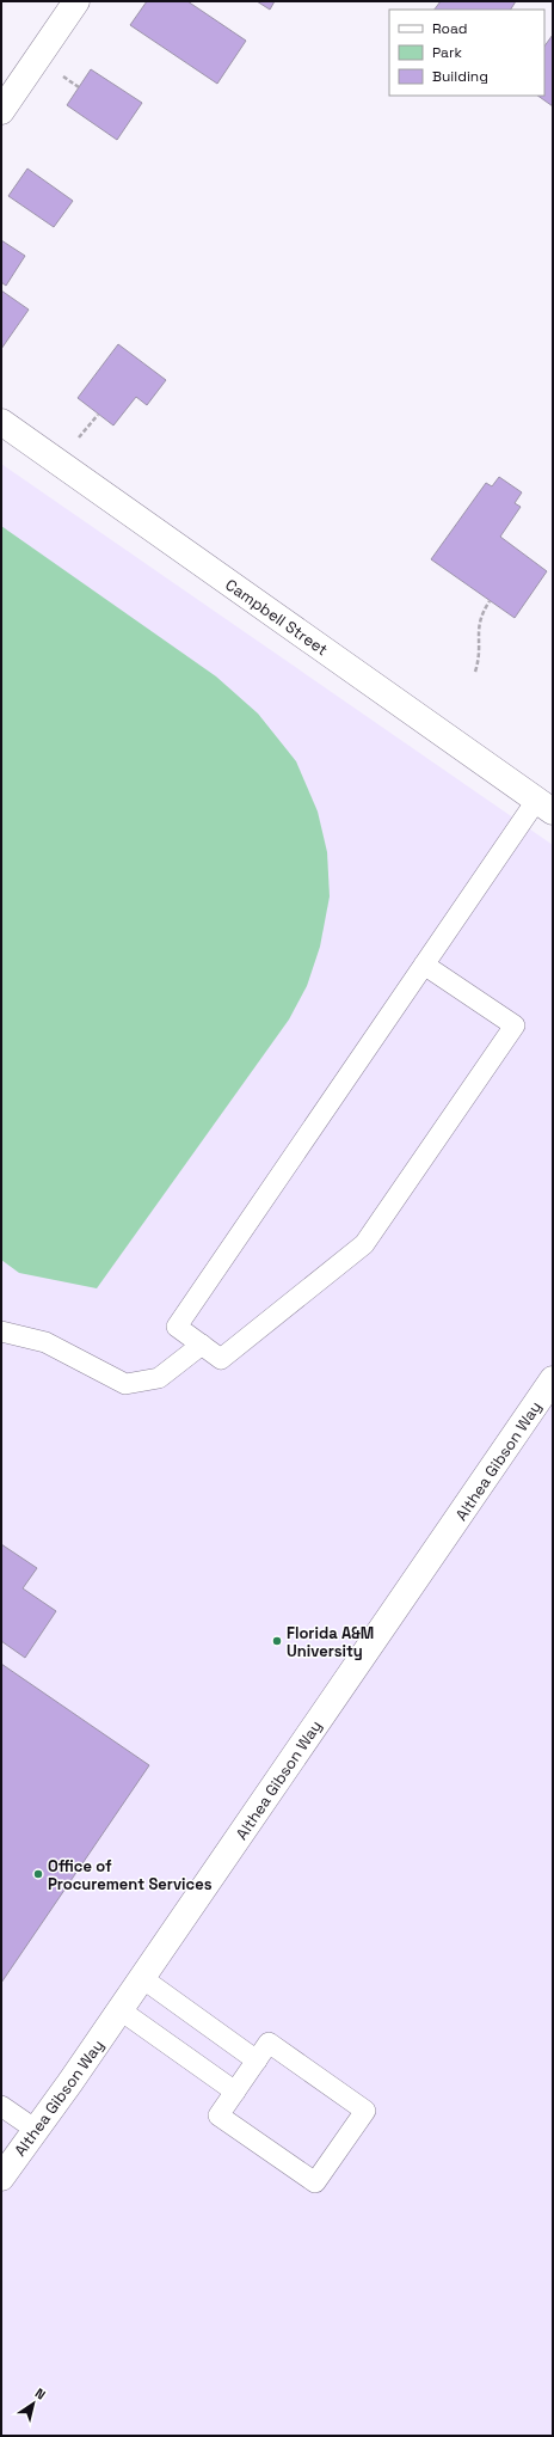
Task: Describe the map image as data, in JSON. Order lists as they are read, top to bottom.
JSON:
{
  "streets": {
    "street": ["Campbell Street", "Althea Gibson Way"]
  },
  "places": ["Florida A&M University", "Office of Procurement Services"],
  "legend": ["Road", "Park", "Building"],
  "north": "top right"
}
